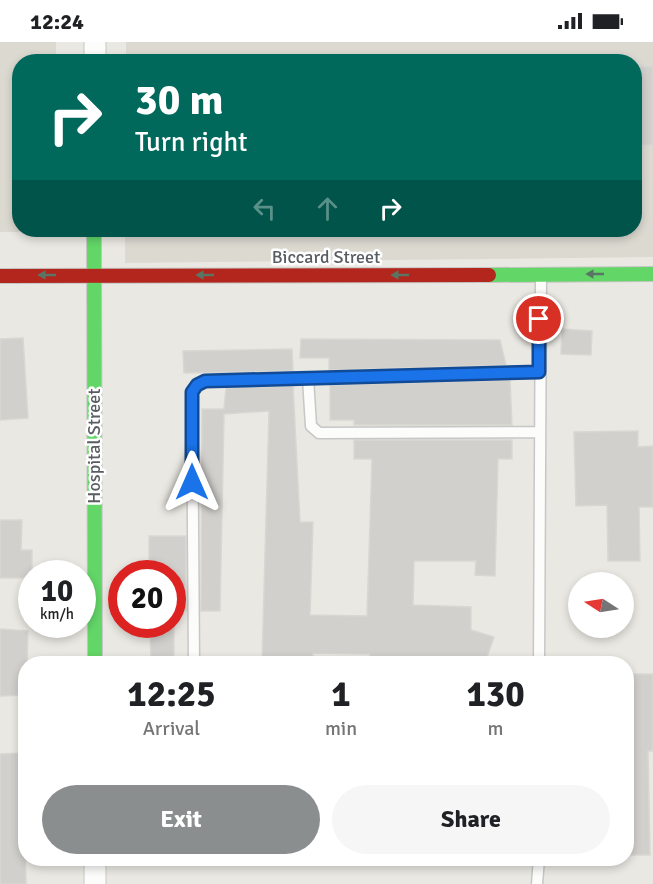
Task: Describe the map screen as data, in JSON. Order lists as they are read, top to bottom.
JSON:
{
  "streets": {
    "street": ["Biccard Street", "Hospital Street"]
  },
  "crossings": [
    ["Biccard Street", "Hospital Street"]
  ],
  "one_way": ["Biccard Street"],
  "north": "left",
  "page": {
    "status": "12:24",
    "turn": ["30 m", "Turn right"],
    "speed": "10 km/h",
    "limit": "20",
    "eta": [
      "12:25",
      "Arrival",
      "1",
      "min",
      "130",
      "m"
    ],
    "buttons": ["Exit", "Share"]
  }
}
